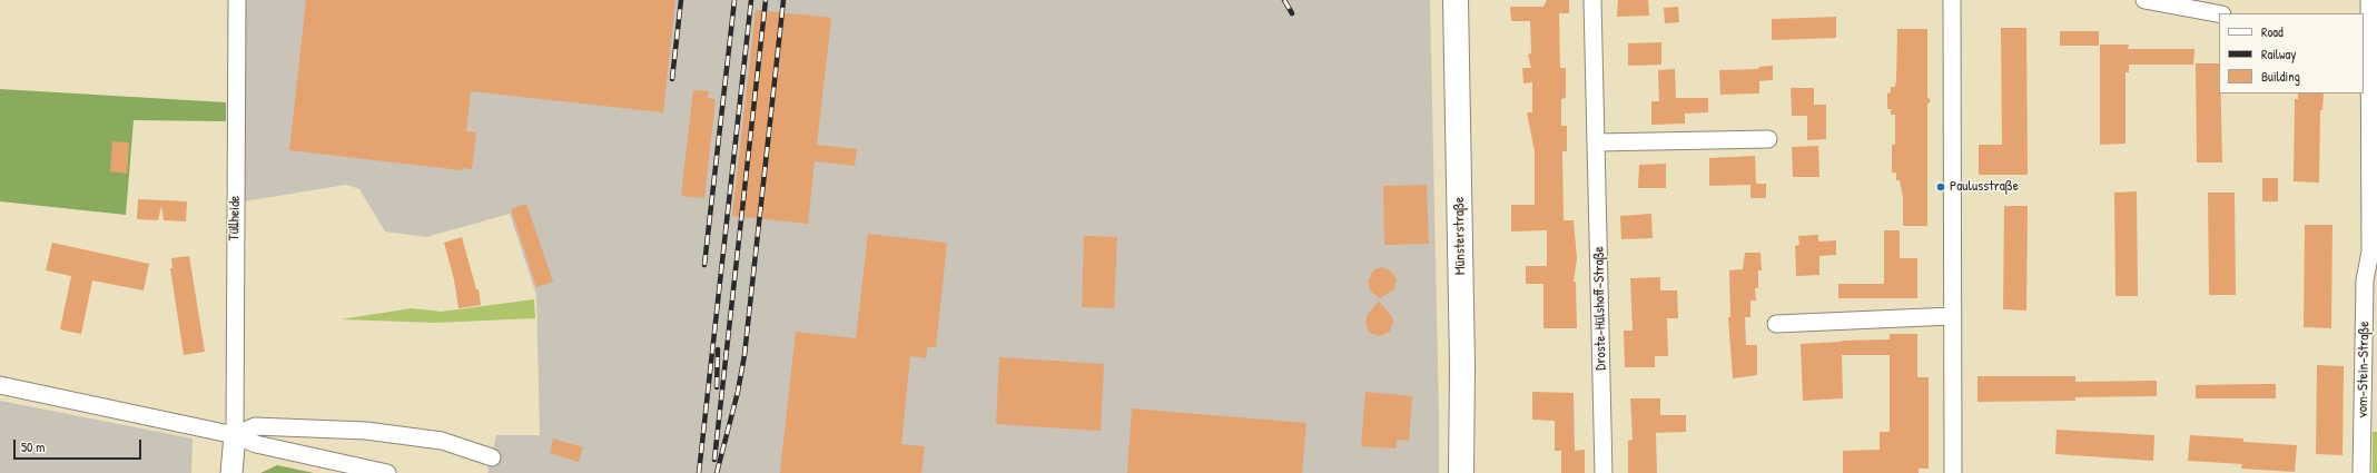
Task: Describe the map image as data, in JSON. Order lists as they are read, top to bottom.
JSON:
{
  "streets": {
    "main road": ["Münsterstraße"],
    "street": ["Tüllheide", "Droste-Hülshoff-Straße", "vom-Stein-Straße"]
  },
  "places": ["Paulusstraße"],
  "legend": ["Road", "Railway", "Building"],
  "scale_bar": "50 m"
}
